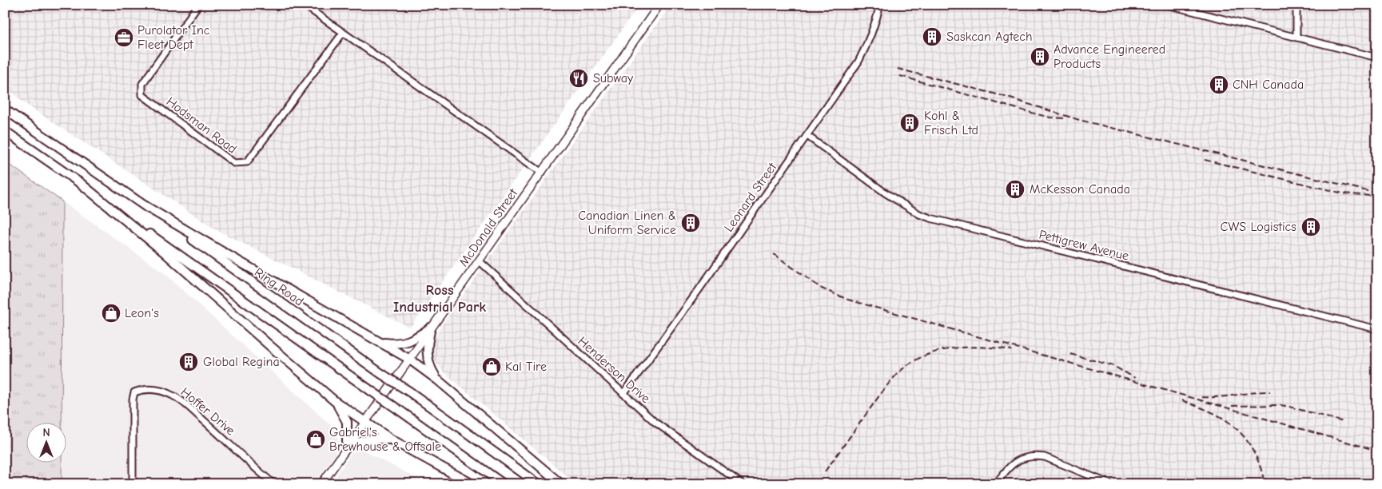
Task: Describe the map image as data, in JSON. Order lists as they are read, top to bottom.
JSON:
{
  "streets": {
    "highway": ["Ring Road"],
    "main road": ["McDonald Street"],
    "street": [
      "Hodsman Road",
      "Leonard Street",
      "Pettigrew Avenue",
      "Henderson Drive",
      "Hoffer Drive"
    ]
  },
  "crossings": [
    ["Leonard Street", "Pettigrew Avenue"],
    ["Leonard Street", "Henderson Drive"],
    ["McDonald Street", "Henderson Drive"]
  ],
  "districts": ["Ross Industrial Park"],
  "places": {
    "building": [
      "Saskcan Agtech",
      "Advance Engineered Products",
      "CNH Canada",
      "Kohl & Frisch Ltd",
      "McKesson Canada",
      "Canadian Linen & Uniform Service",
      "CWS Logistics",
      "Global Regina"
    ],
    "office": ["Purolator Inc Fleet Dept"],
    "restaurant": ["Subway"],
    "shop": ["Leon's", "Kal Tire", "Gabriel's Brewhouse & Offsale"]
  },
  "north": "top"
}
